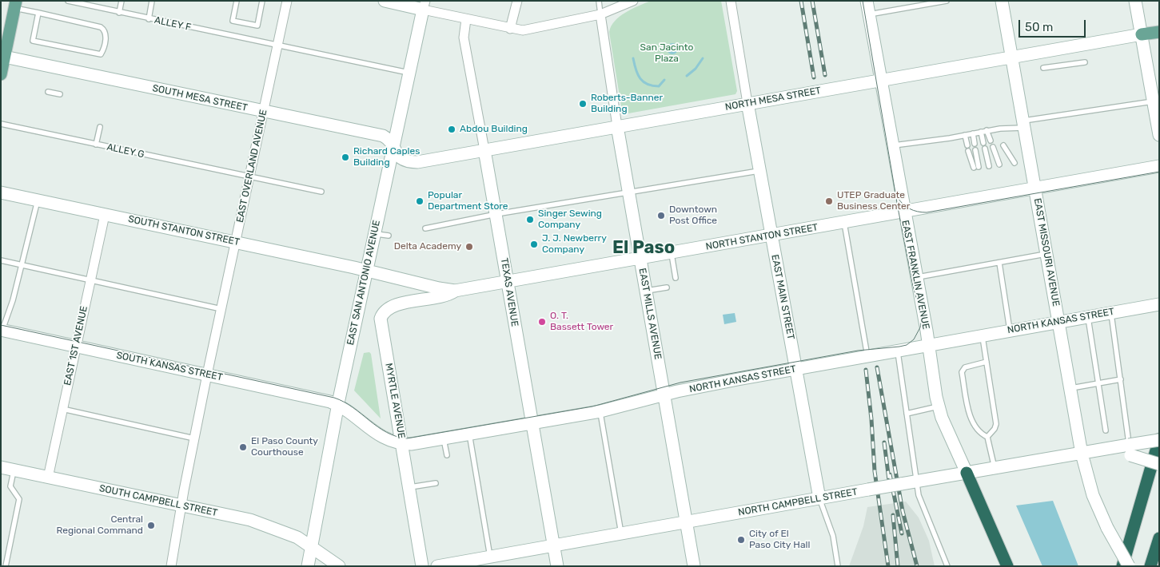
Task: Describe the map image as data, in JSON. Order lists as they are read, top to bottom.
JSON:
{
  "streets": {
    "main road": ["NORTH MESA STREET"],
    "street": [
      "SOUTH MESA STREET",
      "EAST OVERLAND AVENUE",
      "SOUTH STANTON STREET",
      "NORTH STANTON STREET",
      "EAST MISSOURI AVENUE",
      "EAST FRANKLIN AVENUE",
      "EAST SAN ANTONIO AVENUE",
      "TEXAS AVENUE",
      "EAST MAIN STREET",
      "EAST MILLS AVENUE",
      "NORTH KANSAS STREET",
      "EAST 1ST AVENUE",
      "SOUTH KANSAS STREET",
      "MYRTLE AVENUE",
      "SOUTH CAMPBELL STREET",
      "NORTH CAMPBELL STREET"
    ],
    "lane": ["ALLEY F", "ALLEY G"]
  },
  "crossings": [
    ["ALLEY F", "EAST OVERLAND AVENUE"],
    ["ALLEY F", "EAST SAN ANTONIO AVENUE"],
    ["SOUTH MESA STREET", "NORTH MESA STREET"],
    ["SOUTH MESA STREET", "EAST OVERLAND AVENUE"],
    ["SOUTH MESA STREET", "EAST SAN ANTONIO AVENUE"],
    ["NORTH MESA STREET", "EAST MISSOURI AVENUE"],
    ["NORTH MESA STREET", "EAST FRANKLIN AVENUE"],
    ["NORTH MESA STREET", "EAST SAN ANTONIO AVENUE"],
    ["NORTH MESA STREET", "TEXAS AVENUE"],
    ["NORTH MESA STREET", "EAST MAIN STREET"],
    ["NORTH MESA STREET", "EAST MILLS AVENUE"],
    ["ALLEY G", "EAST OVERLAND AVENUE"],
    ["EAST OVERLAND AVENUE", "SOUTH STANTON STREET"],
    ["EAST OVERLAND AVENUE", "SOUTH KANSAS STREET"],
    ["EAST OVERLAND AVENUE", "SOUTH CAMPBELL STREET"],
    ["SOUTH STANTON STREET", "NORTH STANTON STREET"],
    ["SOUTH STANTON STREET", "EAST SAN ANTONIO AVENUE"],
    ["SOUTH STANTON STREET", "EAST 1ST AVENUE"],
    ["NORTH STANTON STREET", "EAST MISSOURI AVENUE"],
    ["NORTH STANTON STREET", "EAST FRANKLIN AVENUE"],
    ["NORTH STANTON STREET", "EAST SAN ANTONIO AVENUE"],
    ["NORTH STANTON STREET", "TEXAS AVENUE"],
    ["NORTH STANTON STREET", "EAST MAIN STREET"],
    ["NORTH STANTON STREET", "EAST MILLS AVENUE"],
    ["NORTH STANTON STREET", "MYRTLE AVENUE"],
    ["EAST MISSOURI AVENUE", "NORTH KANSAS STREET"],
    ["EAST MISSOURI AVENUE", "NORTH CAMPBELL STREET"],
    ["EAST FRANKLIN AVENUE", "NORTH KANSAS STREET"],
    ["EAST FRANKLIN AVENUE", "NORTH CAMPBELL STREET"],
    ["EAST SAN ANTONIO AVENUE", "NORTH KANSAS STREET"],
    ["EAST SAN ANTONIO AVENUE", "SOUTH KANSAS STREET"],
    ["EAST SAN ANTONIO AVENUE", "SOUTH CAMPBELL STREET"],
    ["TEXAS AVENUE", "NORTH KANSAS STREET"],
    ["TEXAS AVENUE", "NORTH CAMPBELL STREET"],
    ["EAST MAIN STREET", "NORTH KANSAS STREET"],
    ["EAST MAIN STREET", "NORTH CAMPBELL STREET"],
    ["EAST MILLS AVENUE", "NORTH KANSAS STREET"],
    ["EAST MILLS AVENUE", "NORTH CAMPBELL STREET"],
    ["NORTH KANSAS STREET", "SOUTH KANSAS STREET"],
    ["NORTH KANSAS STREET", "MYRTLE AVENUE"],
    ["EAST 1ST AVENUE", "SOUTH KANSAS STREET"],
    ["EAST 1ST AVENUE", "SOUTH CAMPBELL STREET"]
  ],
  "districts": ["El Paso"],
  "parks": ["San Jacinto Plaza"],
  "places": [
    "Roberts-Banner Building",
    "Abdou Building",
    "Richard Caples Building",
    "Popular Department Store",
    "UTEP Graduate Business Center",
    "Downtown Post Office",
    "Singer Sewing Company",
    "J. J. Newberry Company",
    "Delta Academy",
    "O. T. Bassett Tower",
    "El Paso County Courthouse",
    "Central Regional Command",
    "City of El Paso City Hall"
  ],
  "scale_bar": "50 m"
}
